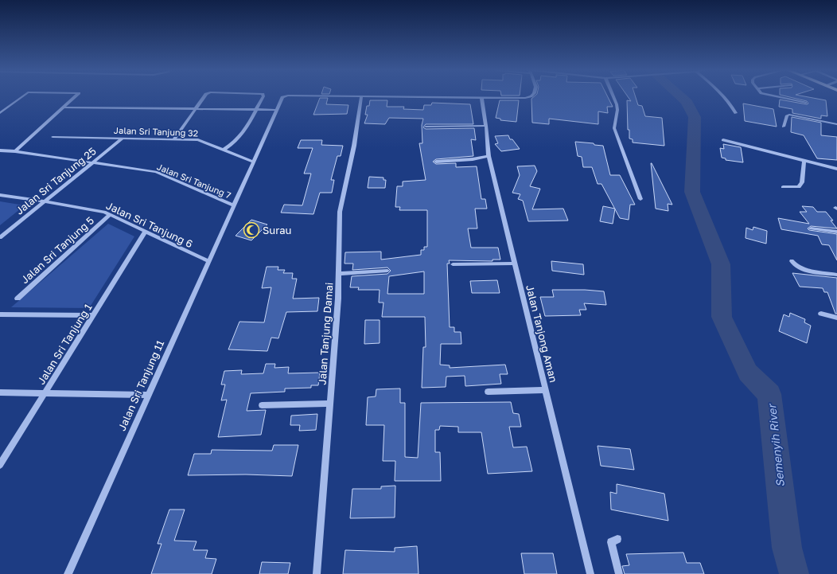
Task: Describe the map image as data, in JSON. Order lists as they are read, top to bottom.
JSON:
{
  "streets": {
    "street": [
      "Jalan Sri Tanjung 32",
      "Jalan Sri Tanjung 25",
      "Jalan Sri Tanjung 7",
      "Jalan Sri Tanjung 6",
      "Jalan Sri Tanjung 5",
      "Jalan Tanjung Damai",
      "Jalan Tanjong Aman",
      "Jalan Sri Tanjung 1",
      "Jalan Sri Tanjung 11"
    ]
  },
  "crossings": [
    ["Jalan Sri Tanjung 32", "Jalan Sri Tanjung 25"],
    ["Jalan Sri Tanjung 32", "Jalan Sri Tanjung 11"],
    ["Jalan Sri Tanjung 25", "Jalan Sri Tanjung 7"],
    ["Jalan Sri Tanjung 25", "Jalan Sri Tanjung 6"],
    ["Jalan Sri Tanjung 7", "Jalan Sri Tanjung 11"],
    ["Jalan Sri Tanjung 6", "Jalan Sri Tanjung 5"],
    ["Jalan Sri Tanjung 6", "Jalan Sri Tanjung 1"],
    ["Jalan Sri Tanjung 6", "Jalan Sri Tanjung 11"],
    ["Jalan Tanjung Damai", "Jalan Sri Tanjung 11"]
  ],
  "water": ["Semenyih River"],
  "places": {
    "mosque": ["Surau"]
  }
}
